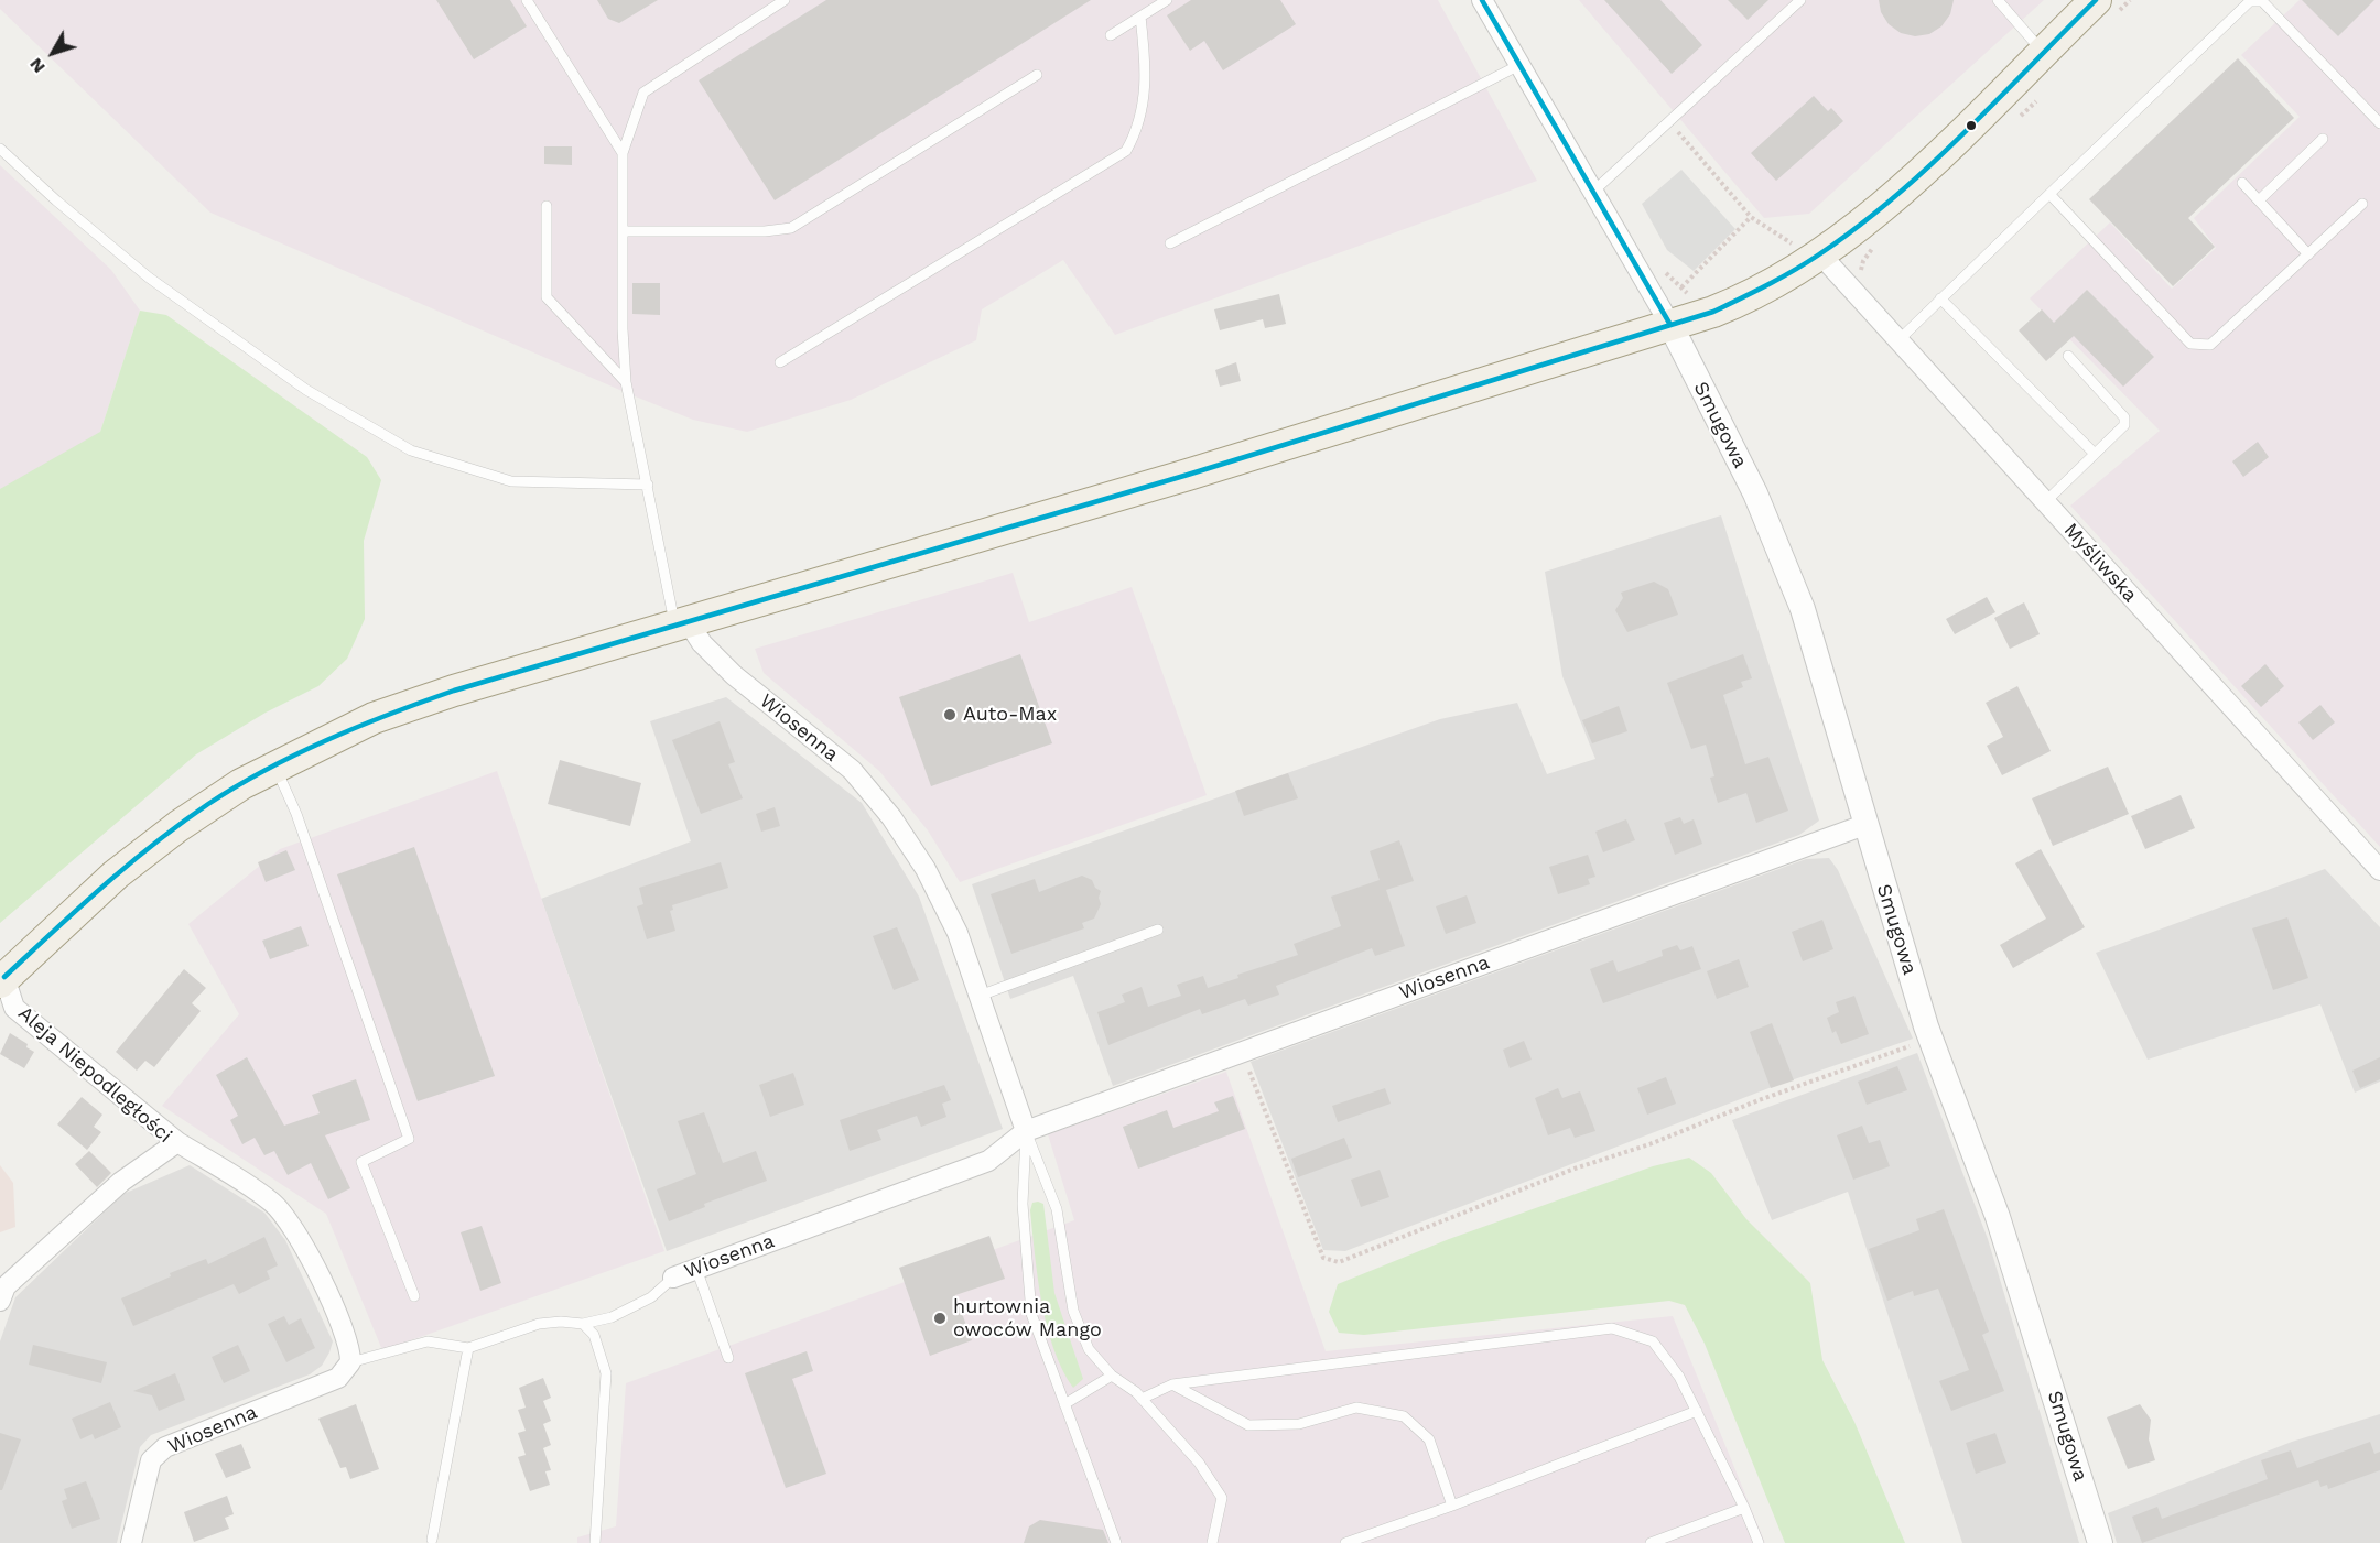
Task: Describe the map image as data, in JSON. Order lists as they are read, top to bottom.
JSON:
{
  "streets": {
    "street": [
      "Smugowa",
      "Myśliwska",
      "Wiosenna",
      "Aleja Niepodległości"
    ]
  },
  "crossings": [
    ["Smugowa", "Wiosenna"]
  ],
  "places": ["Auto-Max", "hurtownia owoców Mango"],
  "north": "bottom left"
}
